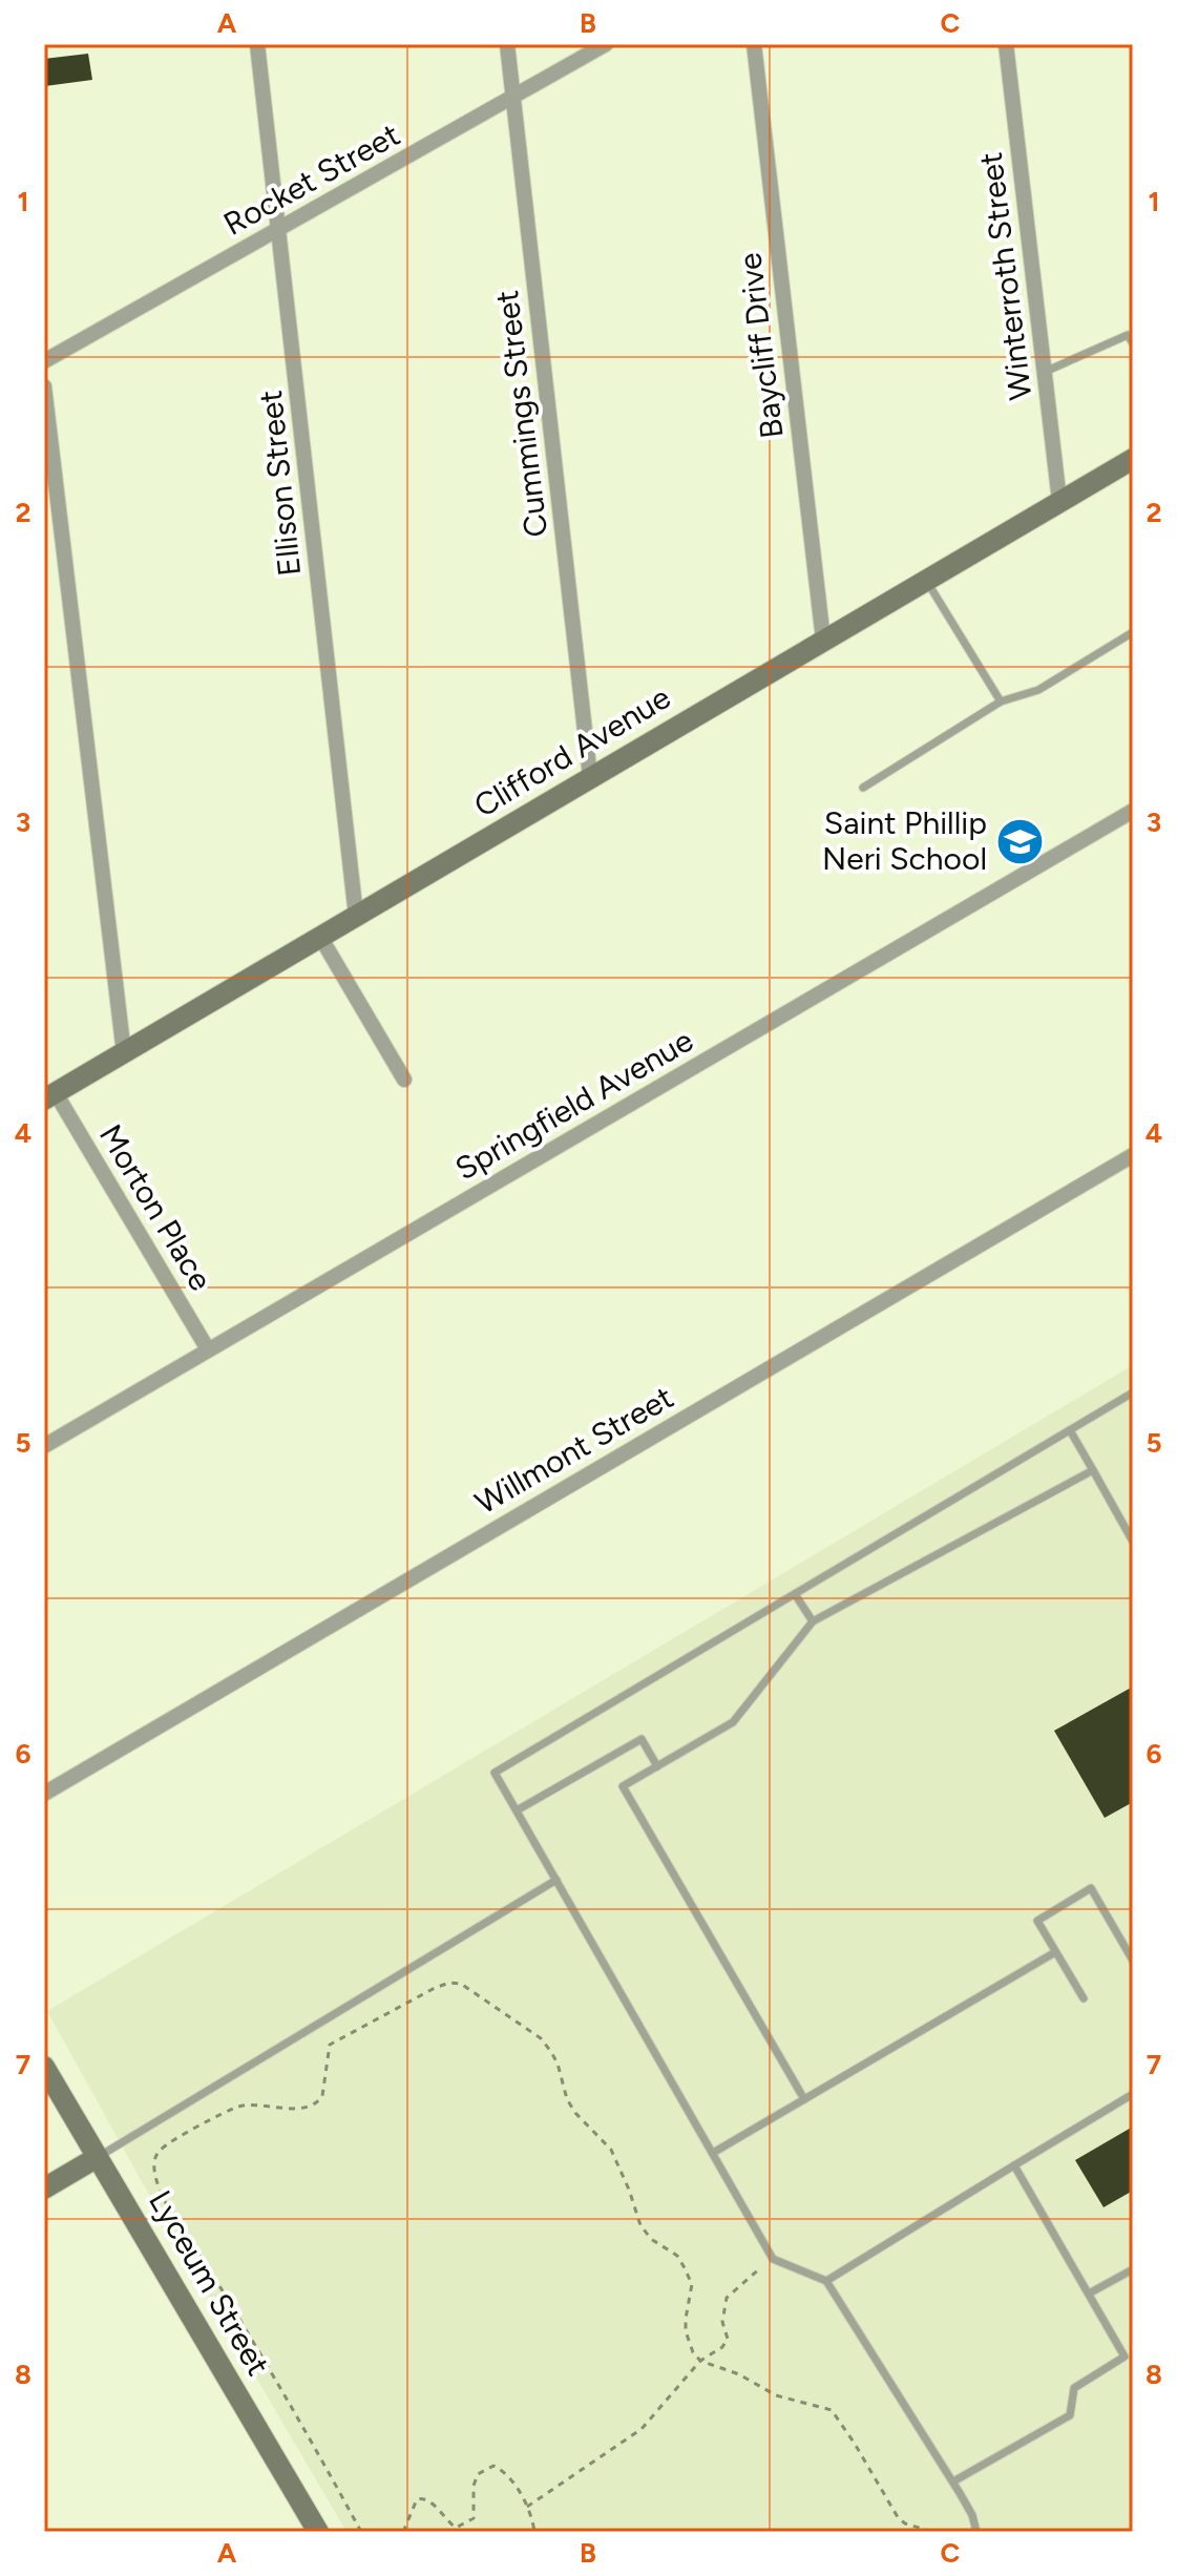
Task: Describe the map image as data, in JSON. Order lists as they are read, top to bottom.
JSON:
{
  "streets": {
    "main road": ["Clifford Avenue", "Lyceum Street"],
    "street": [
      "Rocket Street",
      "Winterroth Street",
      "Baycliff Drive",
      "Cummings Street",
      "Ellison Street",
      "Springfield Avenue",
      "Morton Place",
      "Willmont Street"
    ]
  },
  "crossings": [
    ["Rocket Street", "Cummings Street"],
    ["Rocket Street", "Ellison Street"],
    ["Winterroth Street", "Clifford Avenue"],
    ["Baycliff Drive", "Clifford Avenue"],
    ["Cummings Street", "Clifford Avenue"],
    ["Ellison Street", "Clifford Avenue"],
    ["Clifford Avenue", "Morton Place"],
    ["Springfield Avenue", "Morton Place"]
  ],
  "places": {
    "school or university": ["Saint Phillip Neri School"]
  },
  "grid": {
    "columns": ["A", "B", "C"],
    "rows": [
      "1",
      "2",
      "3",
      "4",
      "5",
      "6",
      "7",
      "8"
    ]
  }
}
